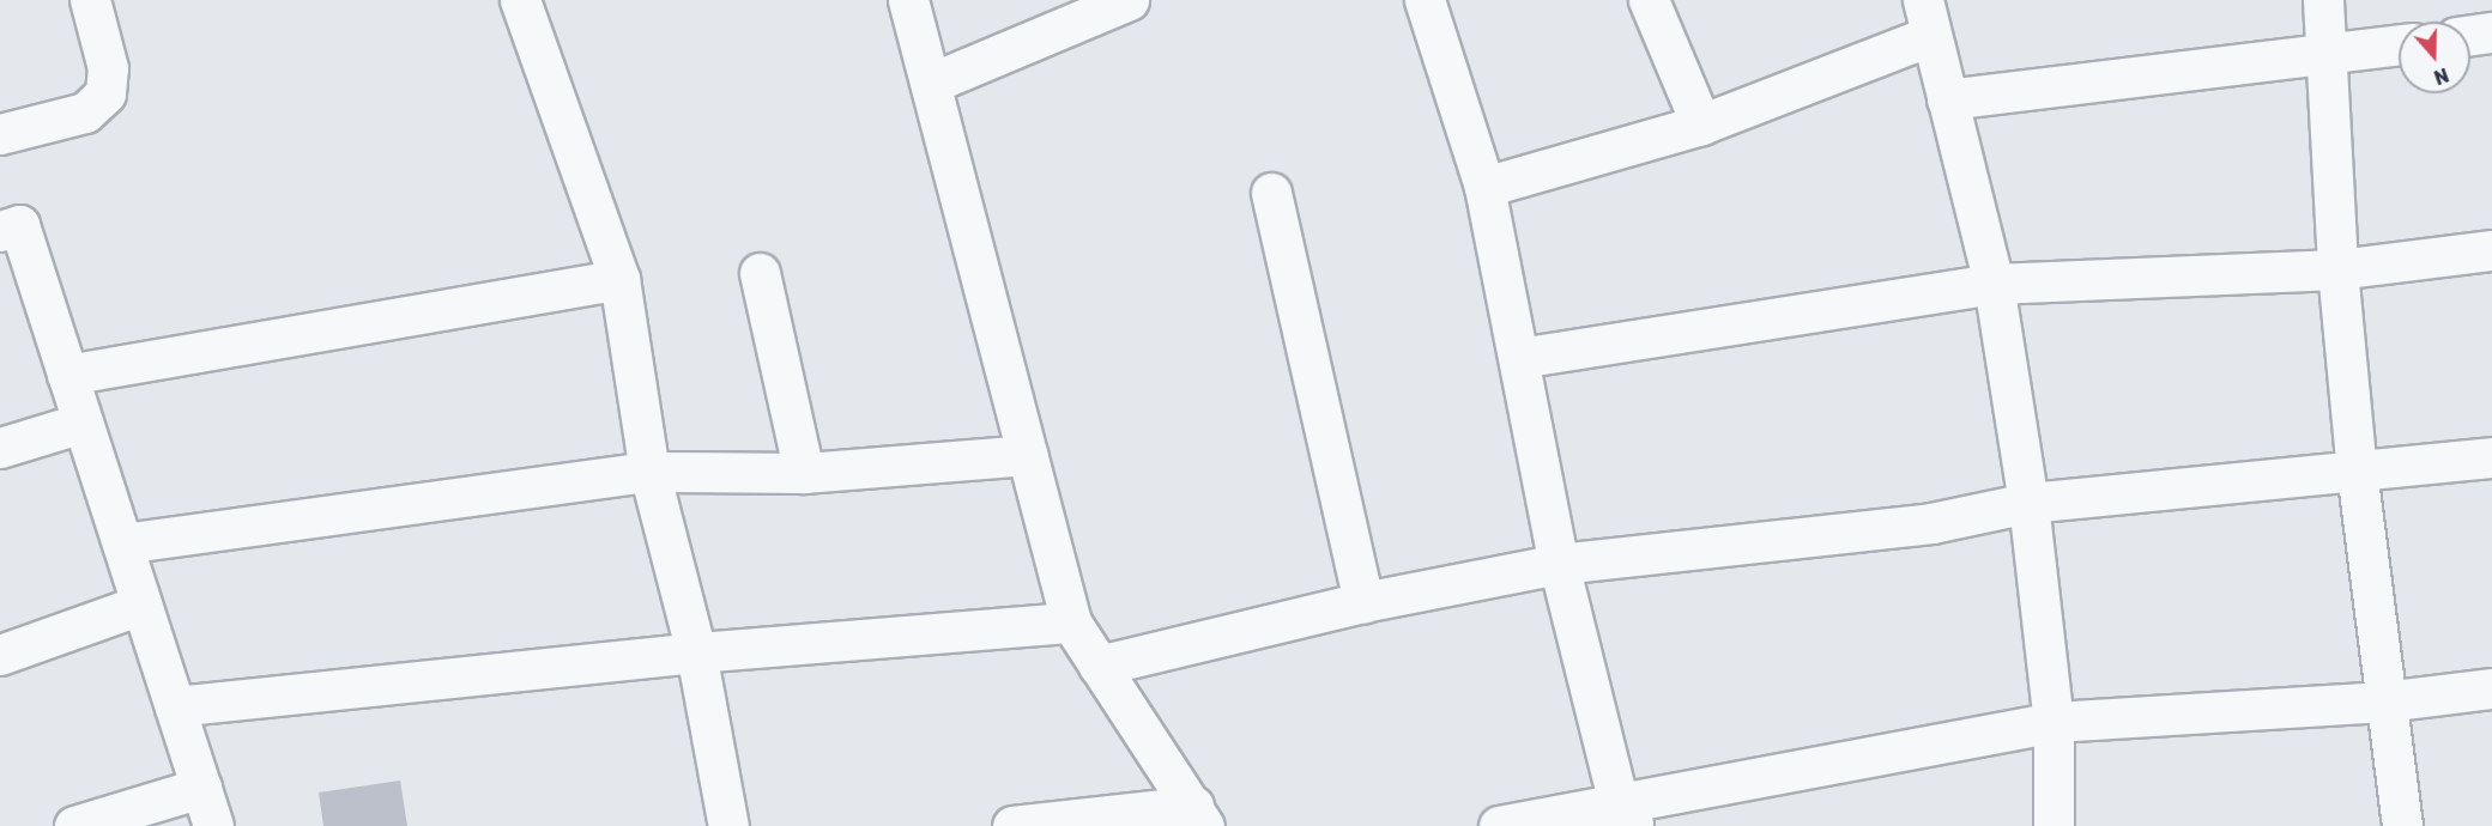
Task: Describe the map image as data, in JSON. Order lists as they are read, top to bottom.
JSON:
{
  "north": "bottom"
}
